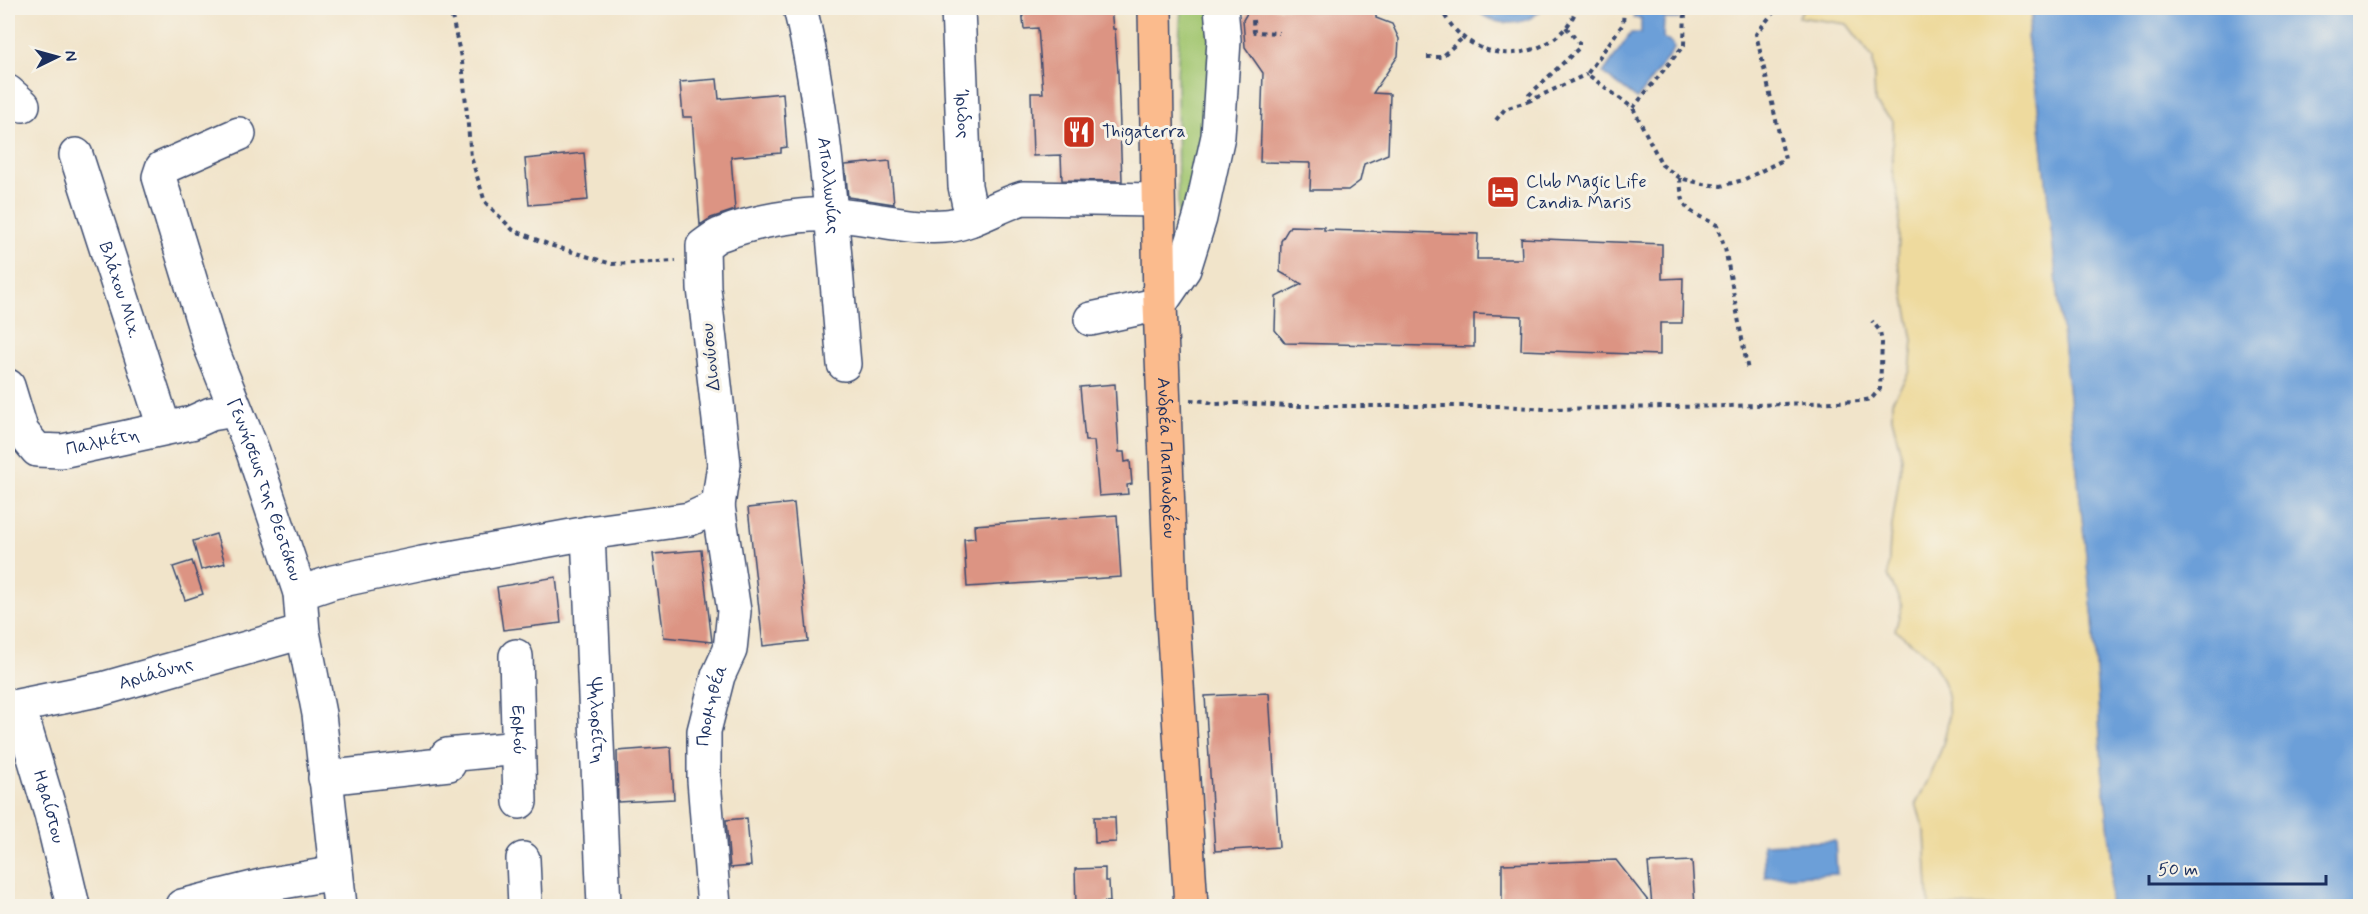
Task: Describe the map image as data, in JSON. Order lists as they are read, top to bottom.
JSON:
{
  "streets": {
    "main road": ["Ανδρέα Παπανδρέου"],
    "street": [
      "Ίριδος",
      "Απολλωνίας",
      "Βλάχου Μιχ.",
      "Διονύσου",
      "Παλμέτη",
      "Γεννήσεως της Θεοτόκου",
      "Αριάδνης",
      "Προμηθέα",
      "Ψηλορείτη",
      "Ερμού",
      "Ηφαίστου"
    ]
  },
  "crossings": [
    ["Βλάχου Μιχ.", "Παλμέτη"],
    ["Διονύσου", "Προμηθέα"],
    ["Παλμέτη", "Γεννήσεως της Θεοτόκου"],
    ["Γεννήσεως της Θεοτόκου", "Αριάδνης"],
    ["Αριάδνης", "Ηφαίστου"]
  ],
  "places": {
    "restaurant": ["Thigaterra"],
    "hotel": ["Club Magic Life Candia Maris"]
  },
  "scale_bar": "50 m",
  "north": "right"
}
